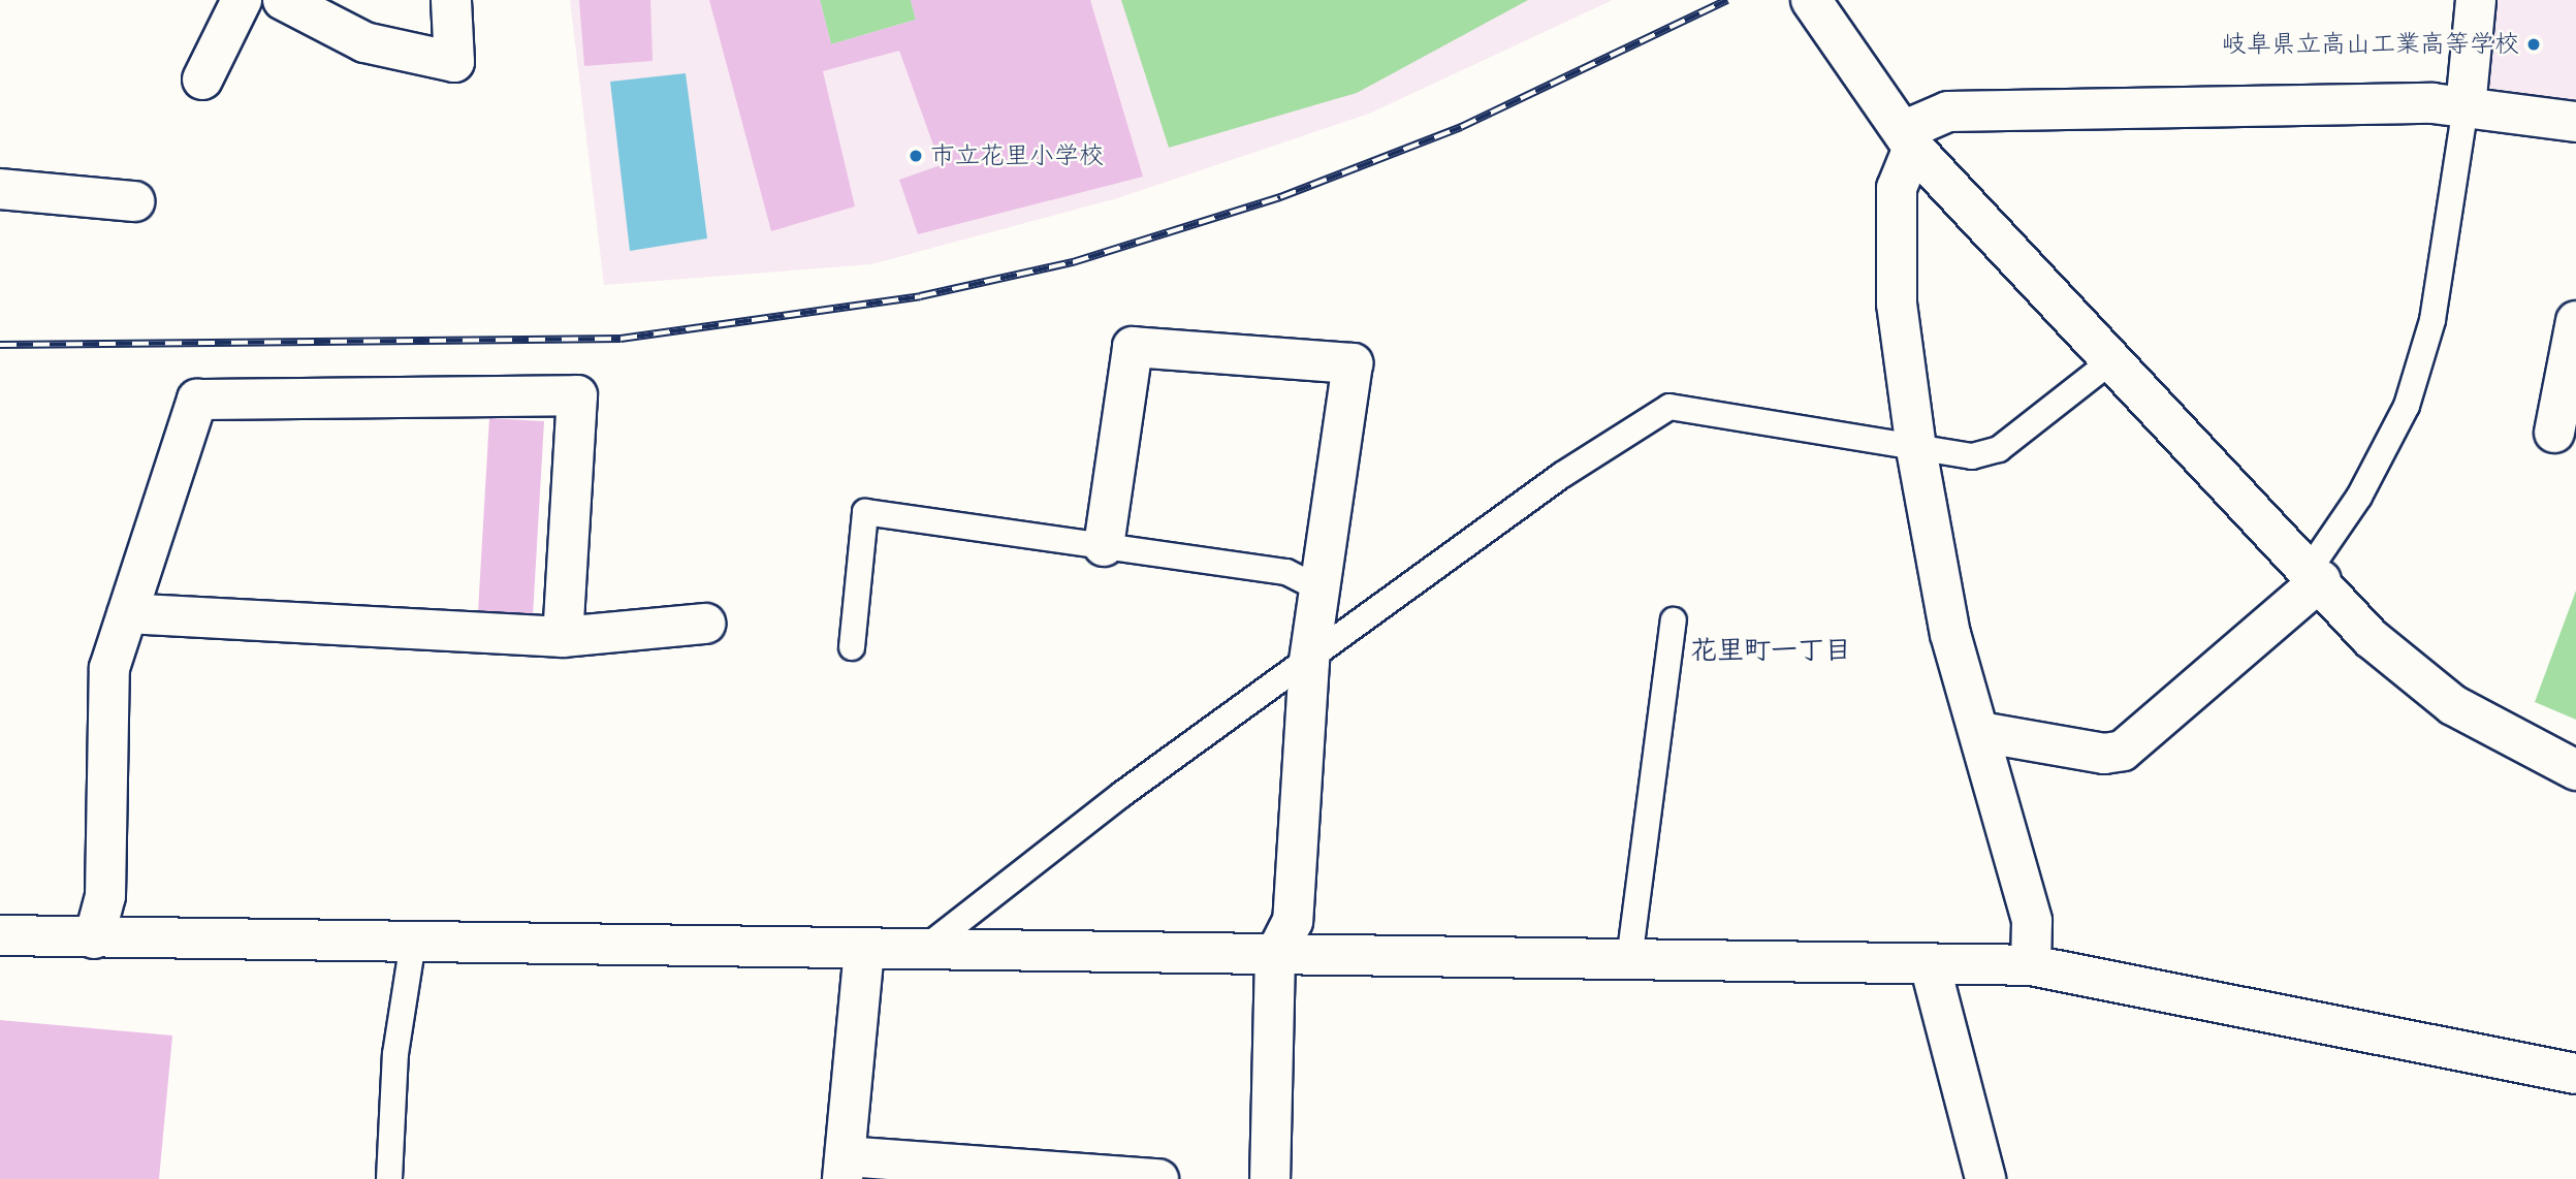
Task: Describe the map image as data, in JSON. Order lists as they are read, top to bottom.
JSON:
{
  "districts": ["花里町一丁目"],
  "places": ["岐阜県立高山工業高等学校", "市立花里小学校"]
}
